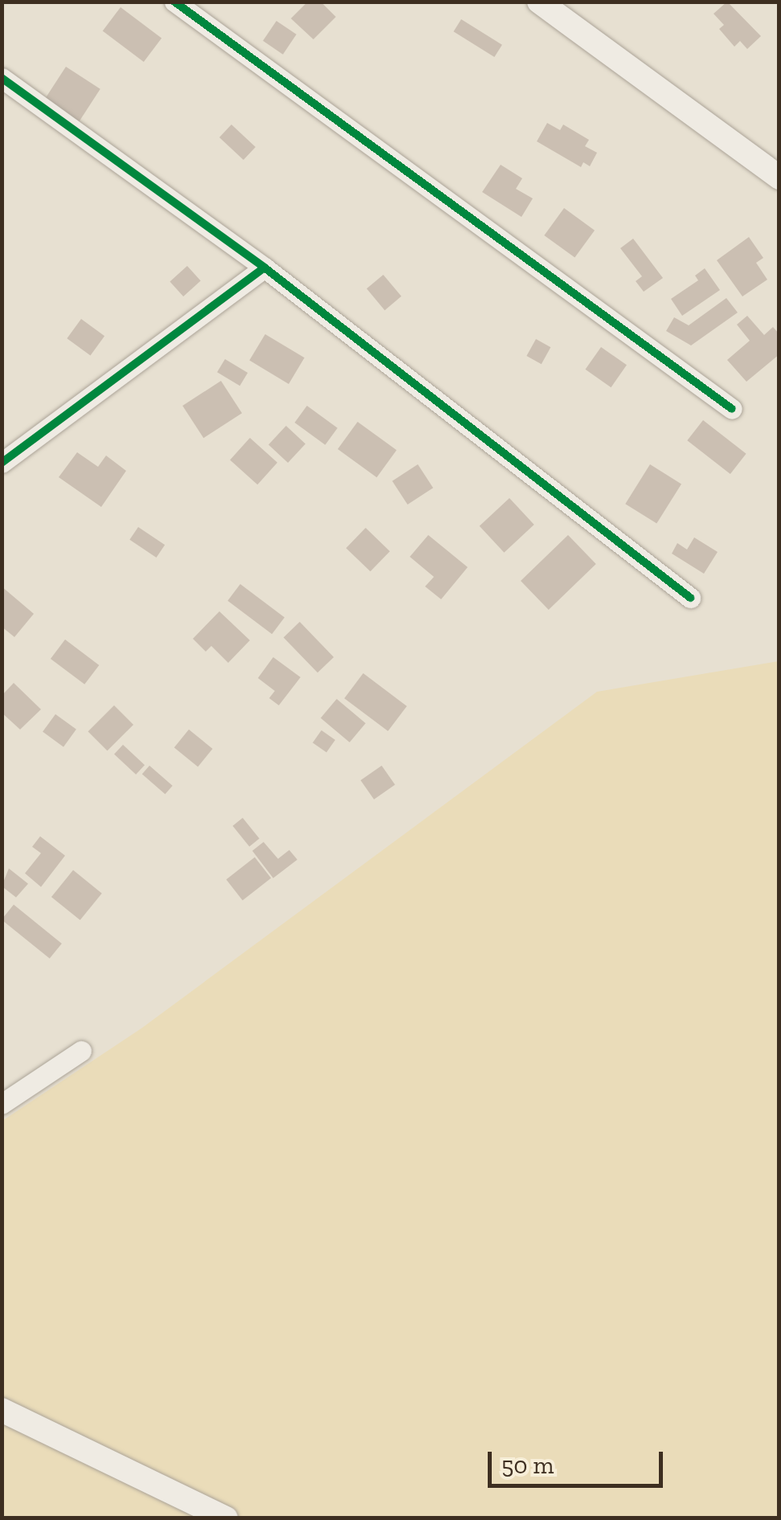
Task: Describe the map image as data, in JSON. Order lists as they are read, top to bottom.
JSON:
{
  "scale_bar": "50 m"
}
